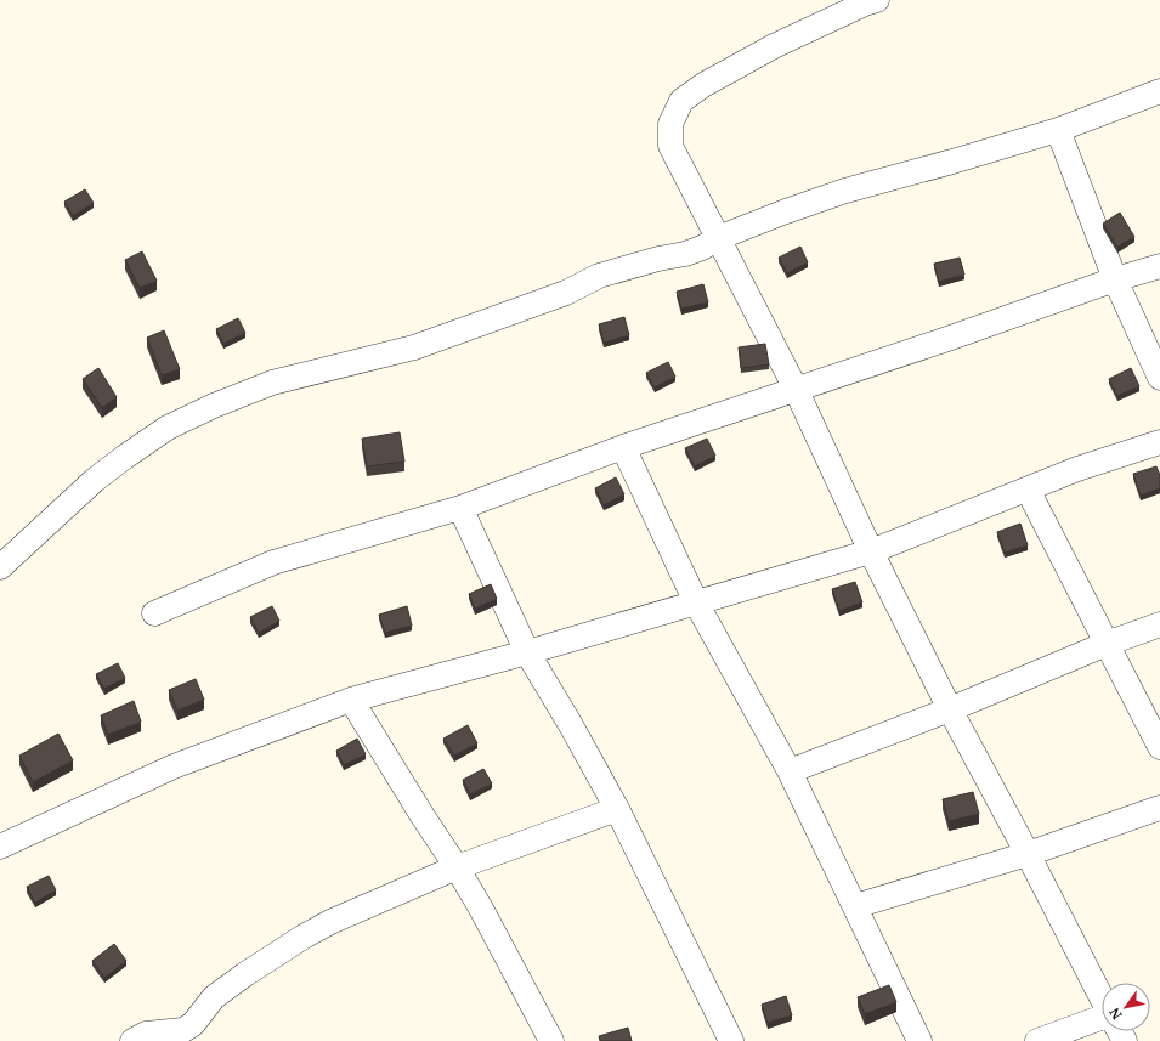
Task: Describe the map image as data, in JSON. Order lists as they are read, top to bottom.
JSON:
{
  "north": "bottom left"
}
